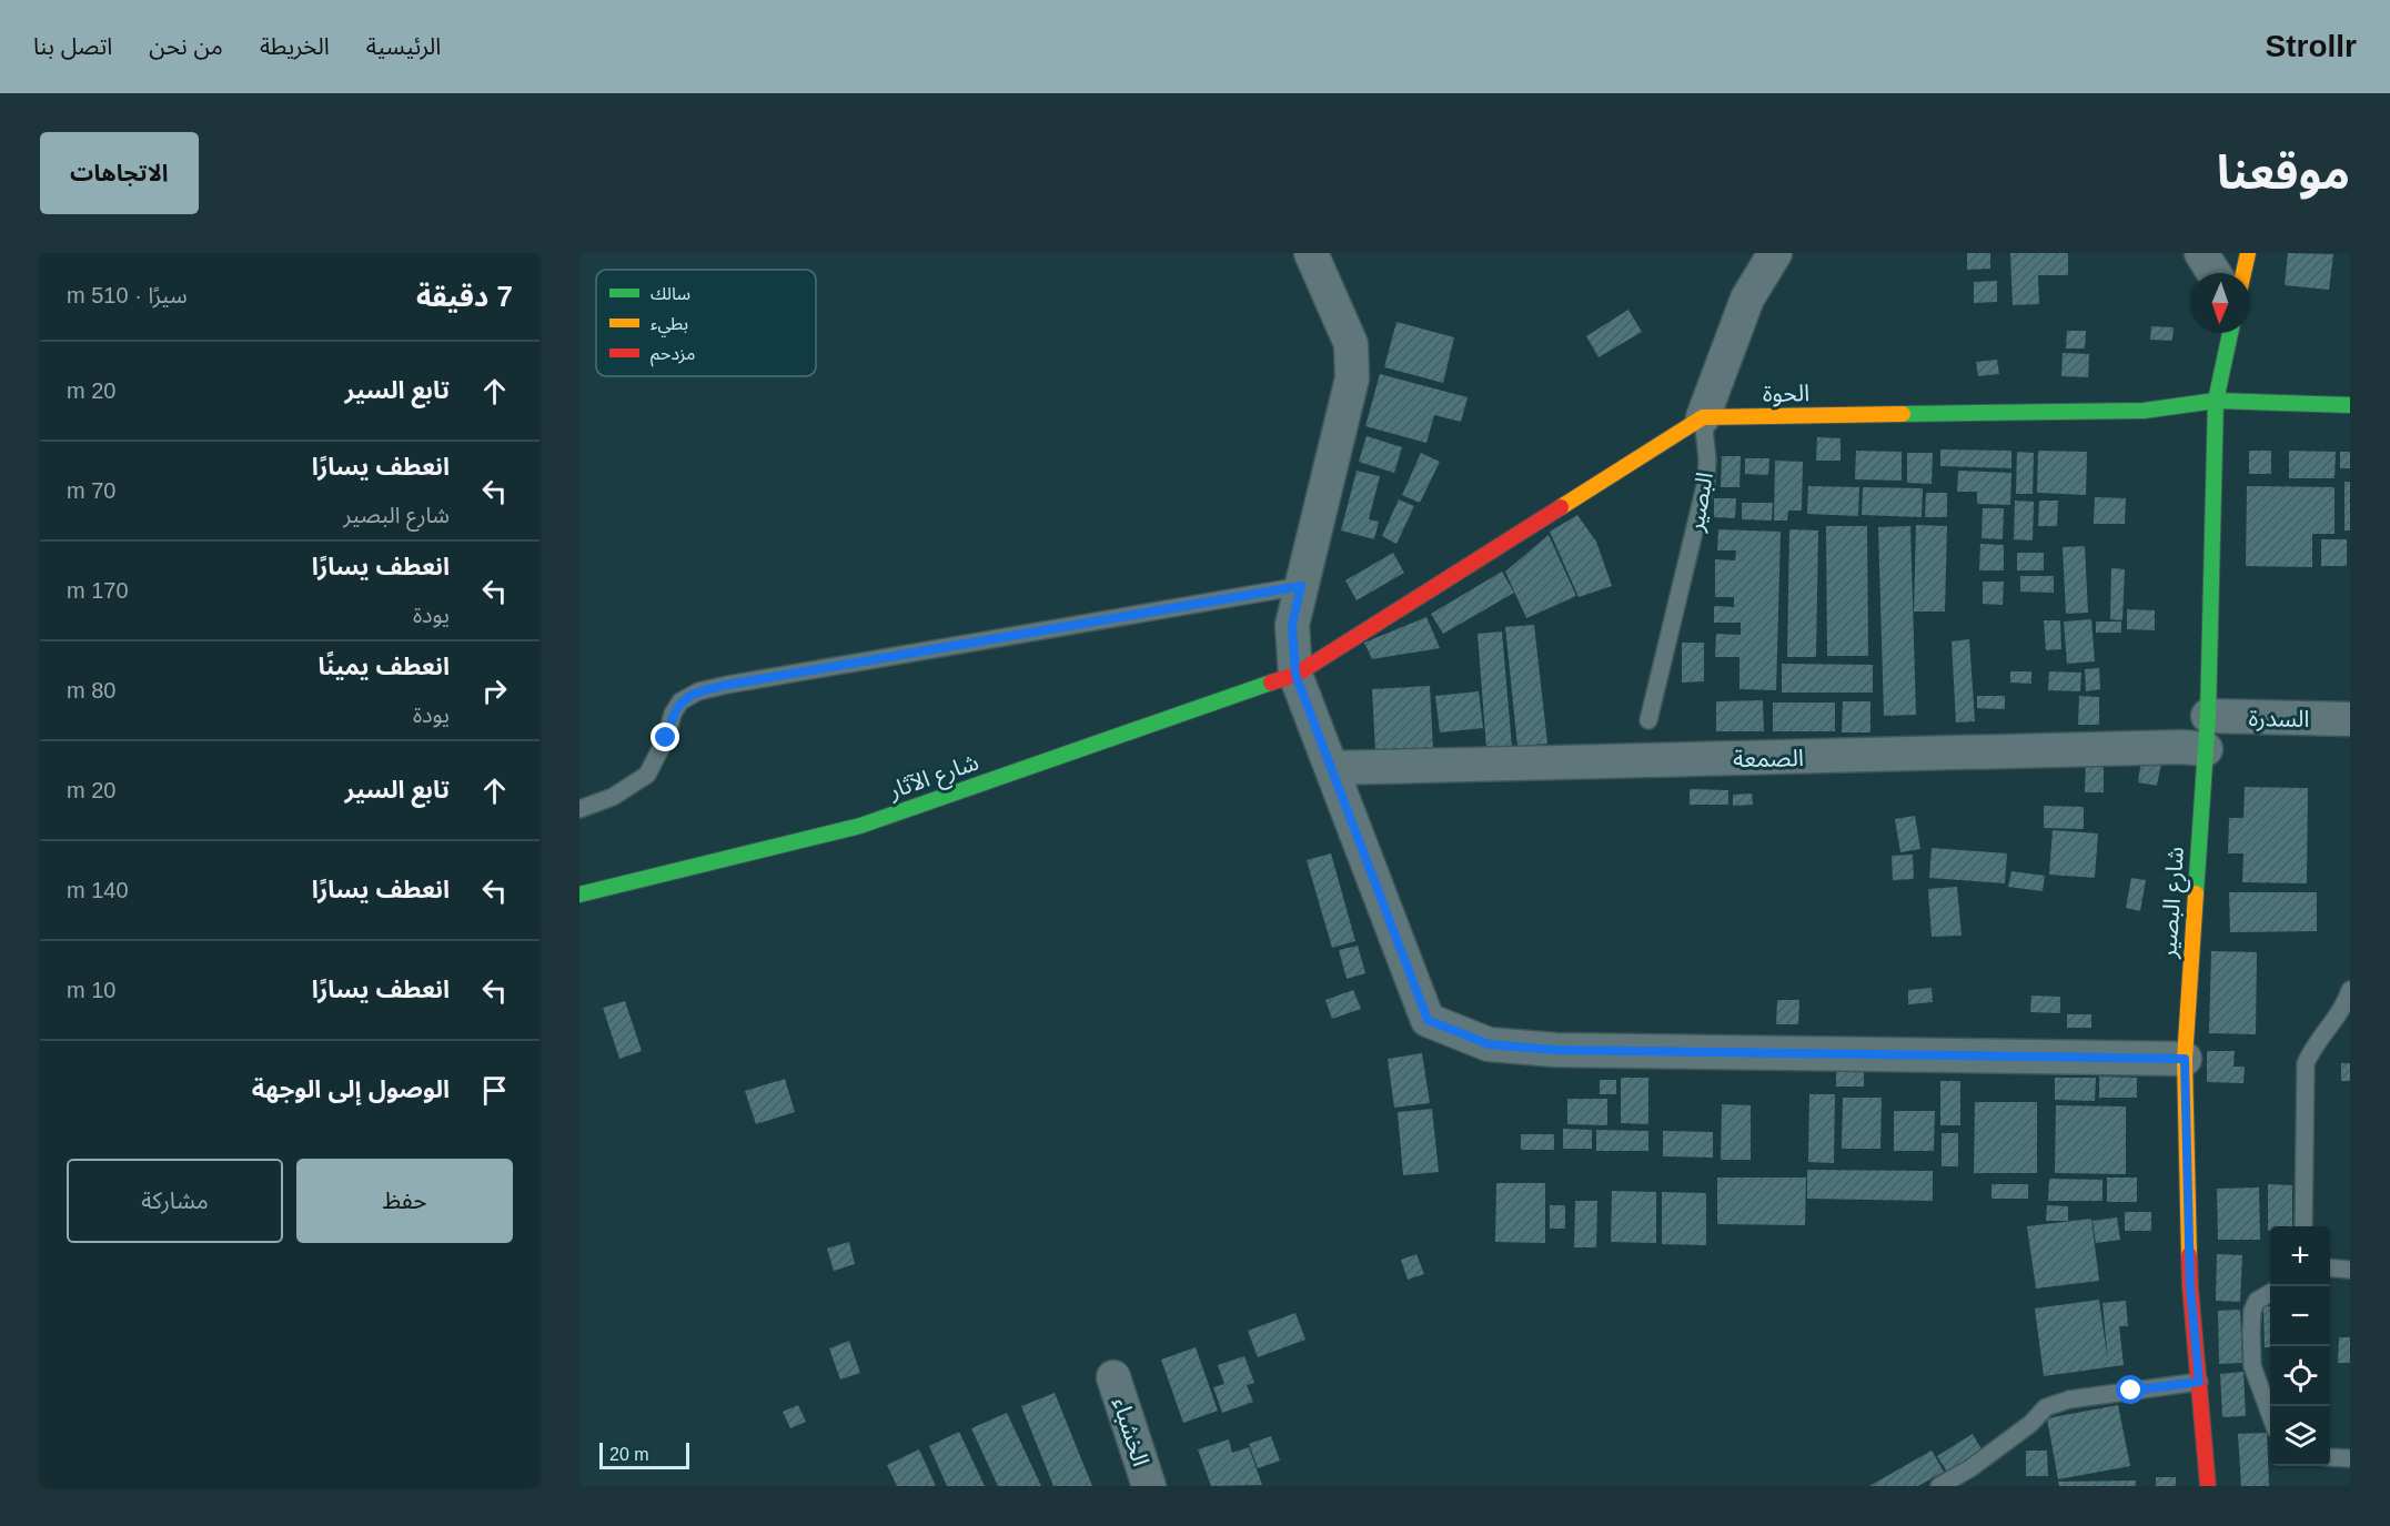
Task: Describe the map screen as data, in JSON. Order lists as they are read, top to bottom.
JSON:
{
  "streets": {
    "street": [
      "الحوة",
      "البصير",
      "السدرة",
      "الصمعة",
      "شارع الآثار",
      "شارع البصير",
      "الخشباء"
    ]
  },
  "crossings": [
    ["الحوة", "البصير"],
    ["الحوة", "شارع البصير"],
    ["السدرة", "الصمعة"],
    ["السدرة", "شارع البصير"],
    ["الصمعة", "شارع البصير"]
  ],
  "legend": ["سالك", "بطيء", "مزدحم"],
  "scale_bar": "20 m",
  "north": "bottom",
  "page": {
    "header": "Strollr",
    "nav": [
      "الرئيسية",
      "الخريطة",
      "من نحن",
      "اتصل بنا"
    ],
    "title": "موقعنا",
    "buttons": [
      "الاتجاهات",
      ["حفظ", "مشاركة"]
    ],
    "heading": ["7 دقيقة", "سيرًا · 510 m"],
    "list": [
      ["تابع السير", "20 m"],
      ["انعطف يسارًا", "شارع البصير", "70 m"],
      ["انعطف يسارًا", "يودة", "170 m"],
      ["انعطف يمينًا", "يودة", "80 m"],
      ["تابع السير", "20 m"],
      ["انعطف يسارًا", "140 m"],
      ["انعطف يسارًا", "10 m"],
      "الوصول إلى الوجهة"
    ],
    "map_buttons": ["+", "−"],
    "scale": "20 m"
  }
}
